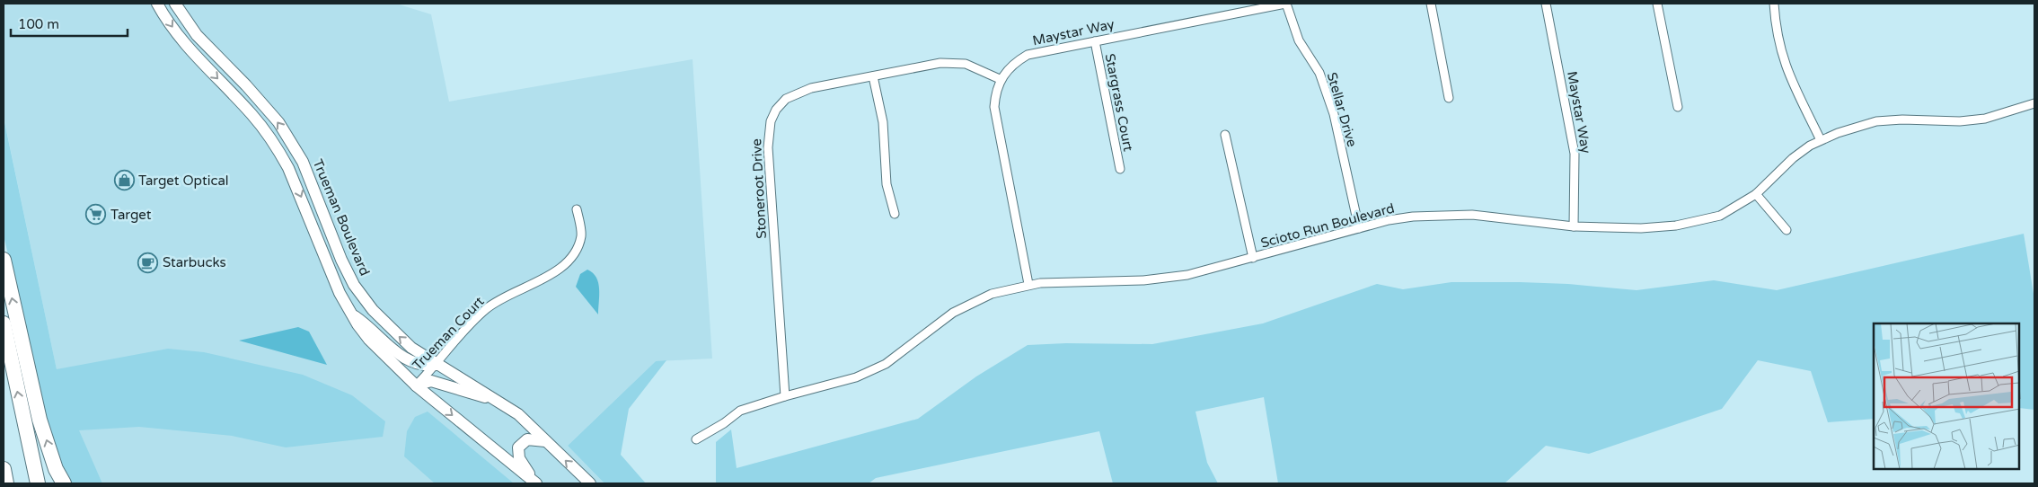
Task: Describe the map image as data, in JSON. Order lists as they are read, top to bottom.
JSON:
{
  "streets": {
    "main road": ["Trueman Boulevard"],
    "street": [
      "Maystar Way",
      "Stargrass Court",
      "Stellar Drive",
      "Stoneroot Drive",
      "Scioto Run Boulevard",
      "Trueman Court"
    ]
  },
  "crossings": [
    ["Maystar Way", "Stargrass Court"],
    ["Maystar Way", "Stellar Drive"],
    ["Maystar Way", "Stoneroot Drive"],
    ["Maystar Way", "Scioto Run Boulevard"],
    ["Stellar Drive", "Scioto Run Boulevard"],
    ["Stoneroot Drive", "Scioto Run Boulevard"],
    ["Trueman Boulevard", "Trueman Court"]
  ],
  "places": {
    "shop": ["Target Optical"],
    "supermarket": ["Target"],
    "cafe": ["Starbucks"]
  },
  "scale_bar": "100 m"
}
